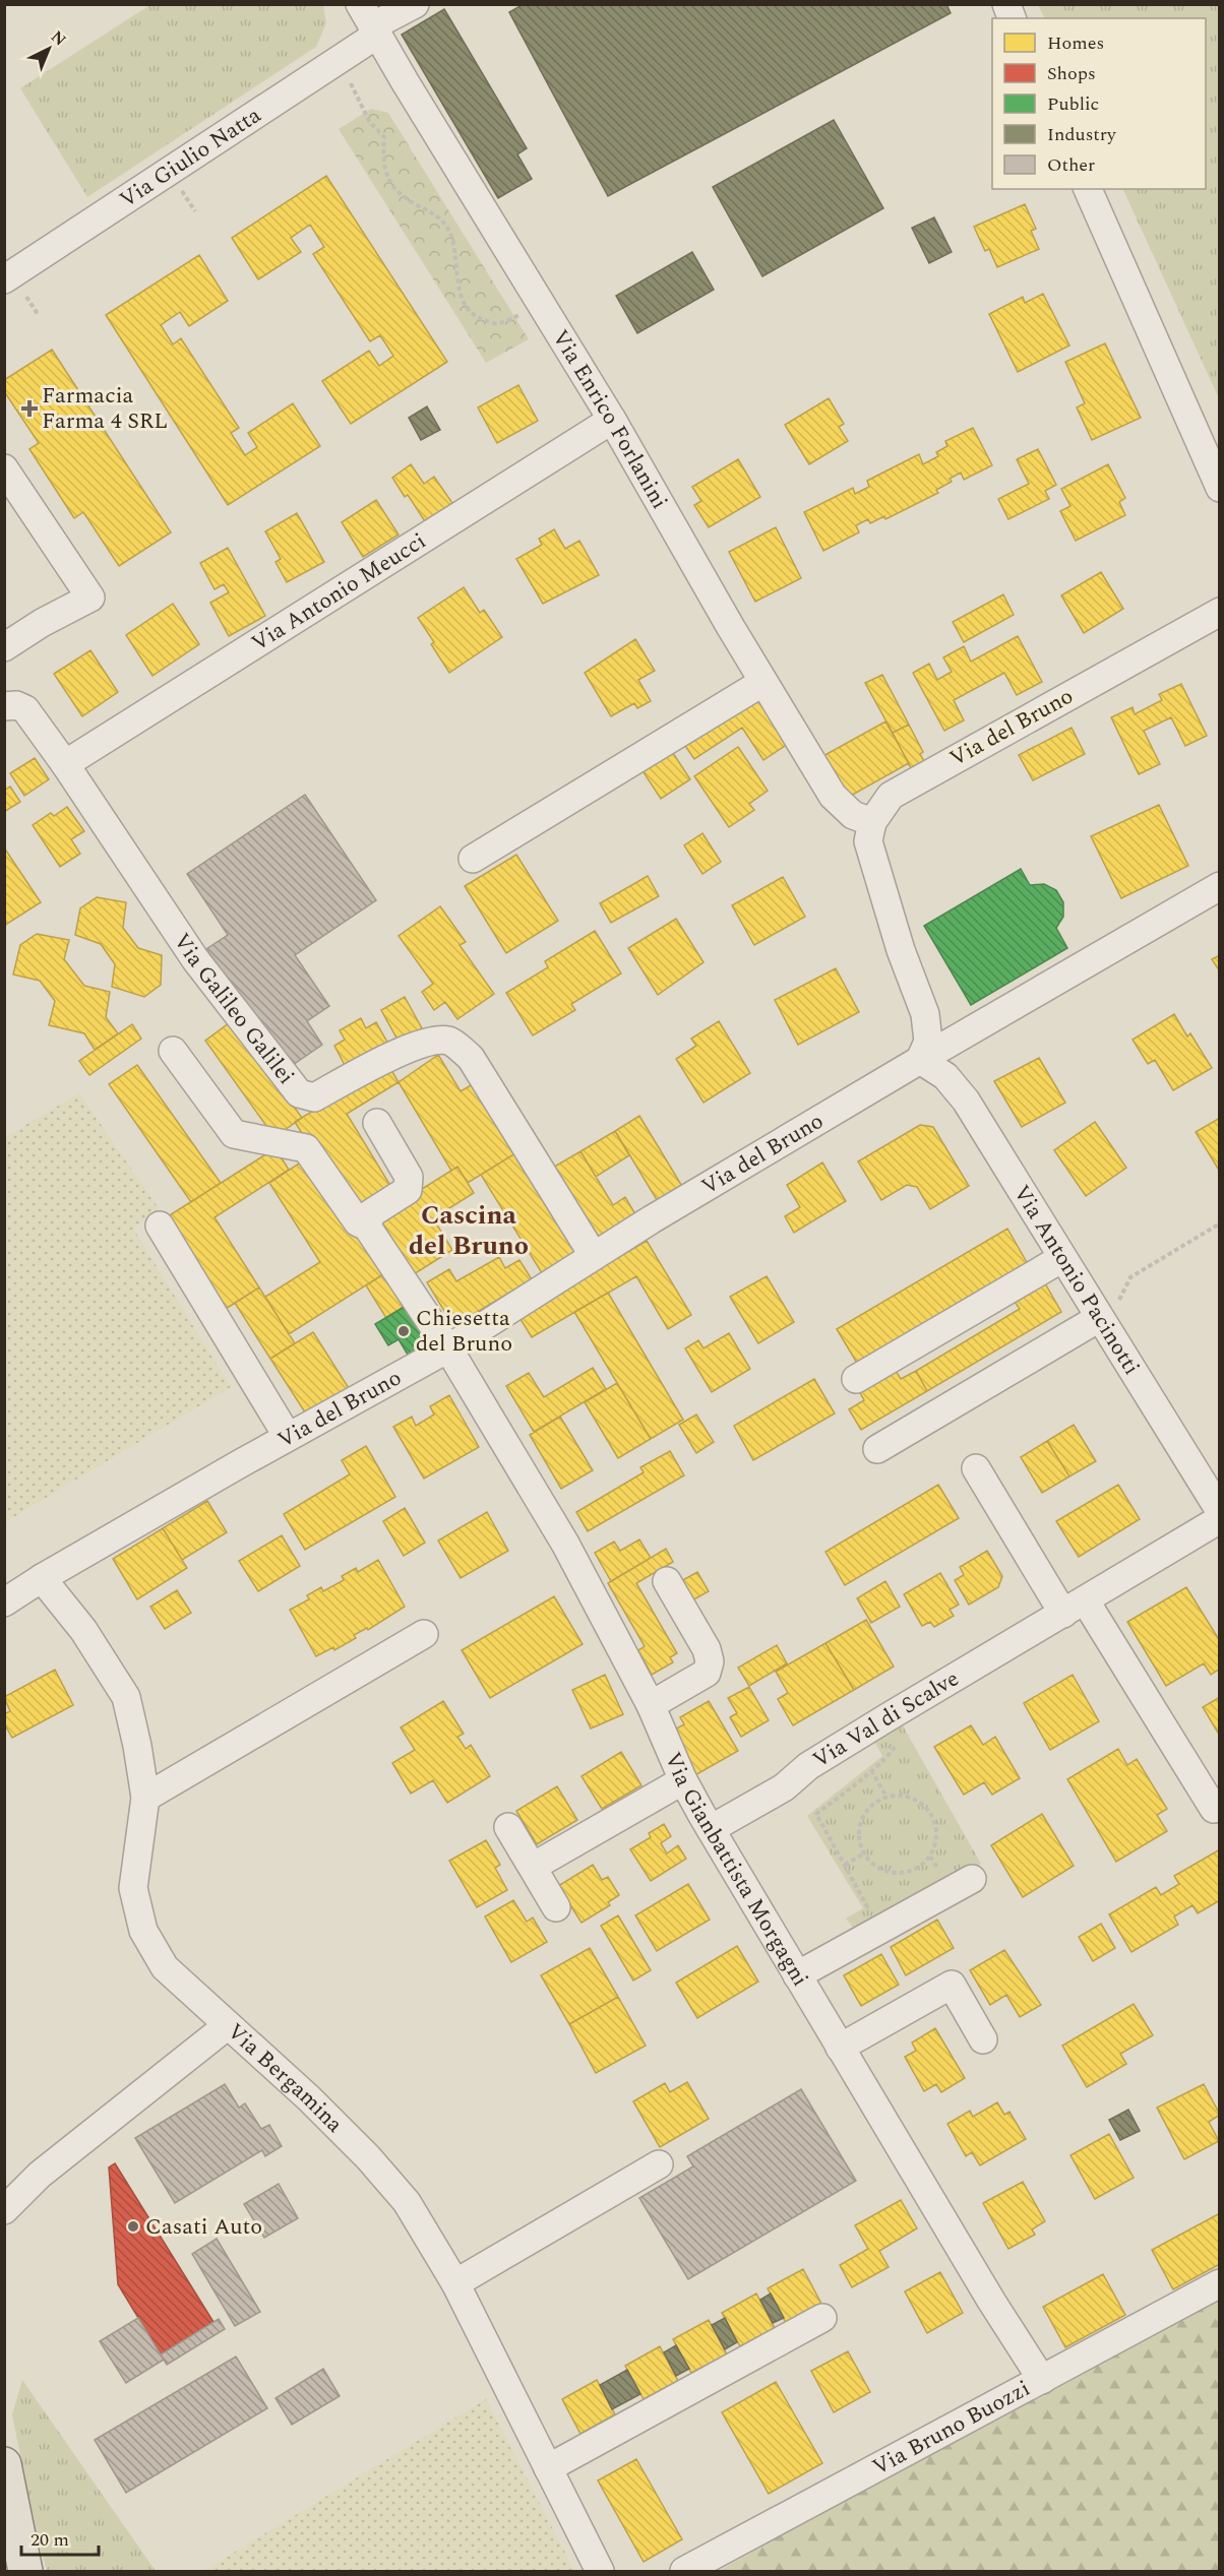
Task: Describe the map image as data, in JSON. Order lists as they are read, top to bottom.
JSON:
{
  "streets": {
    "street": [
      "Via Giulio Natta",
      "Via Enrico Forlanini",
      "Via Antonio Meucci",
      "Via del Bruno",
      "Via Galileo Galilei",
      "Via Antonio Pacinotti",
      "Via Val di Scalve",
      "Via Gianbattista Morgagni",
      "Via Bergamina",
      "Via Bruno Buozzi"
    ]
  },
  "crossings": [
    ["Via Giulio Natta", "Via Enrico Forlanini"],
    ["Via Enrico Forlanini", "Via Antonio Meucci"],
    ["Via Enrico Forlanini", "Via del Bruno"],
    ["Via Antonio Meucci", "Via Galileo Galilei"],
    ["Via del Bruno", "Via Galileo Galilei"],
    ["Via del Bruno", "Via Antonio Pacinotti"],
    ["Via del Bruno", "Via Gianbattista Morgagni"],
    ["Via del Bruno", "Via Bergamina"],
    ["Via Val di Scalve", "Via Gianbattista Morgagni"],
    ["Via Gianbattista Morgagni", "Via Bruno Buozzi"]
  ],
  "districts": ["Cascina del Bruno"],
  "places": {
    "health": ["Farmacia Farma 4 SRL"],
    "other": ["Chiesetta del Bruno", "Casati Auto"]
  },
  "legend": [
    "Homes",
    "Shops",
    "Public",
    "Industry",
    "Other"
  ],
  "scale_bar": "20 m",
  "north": "top right"
}
